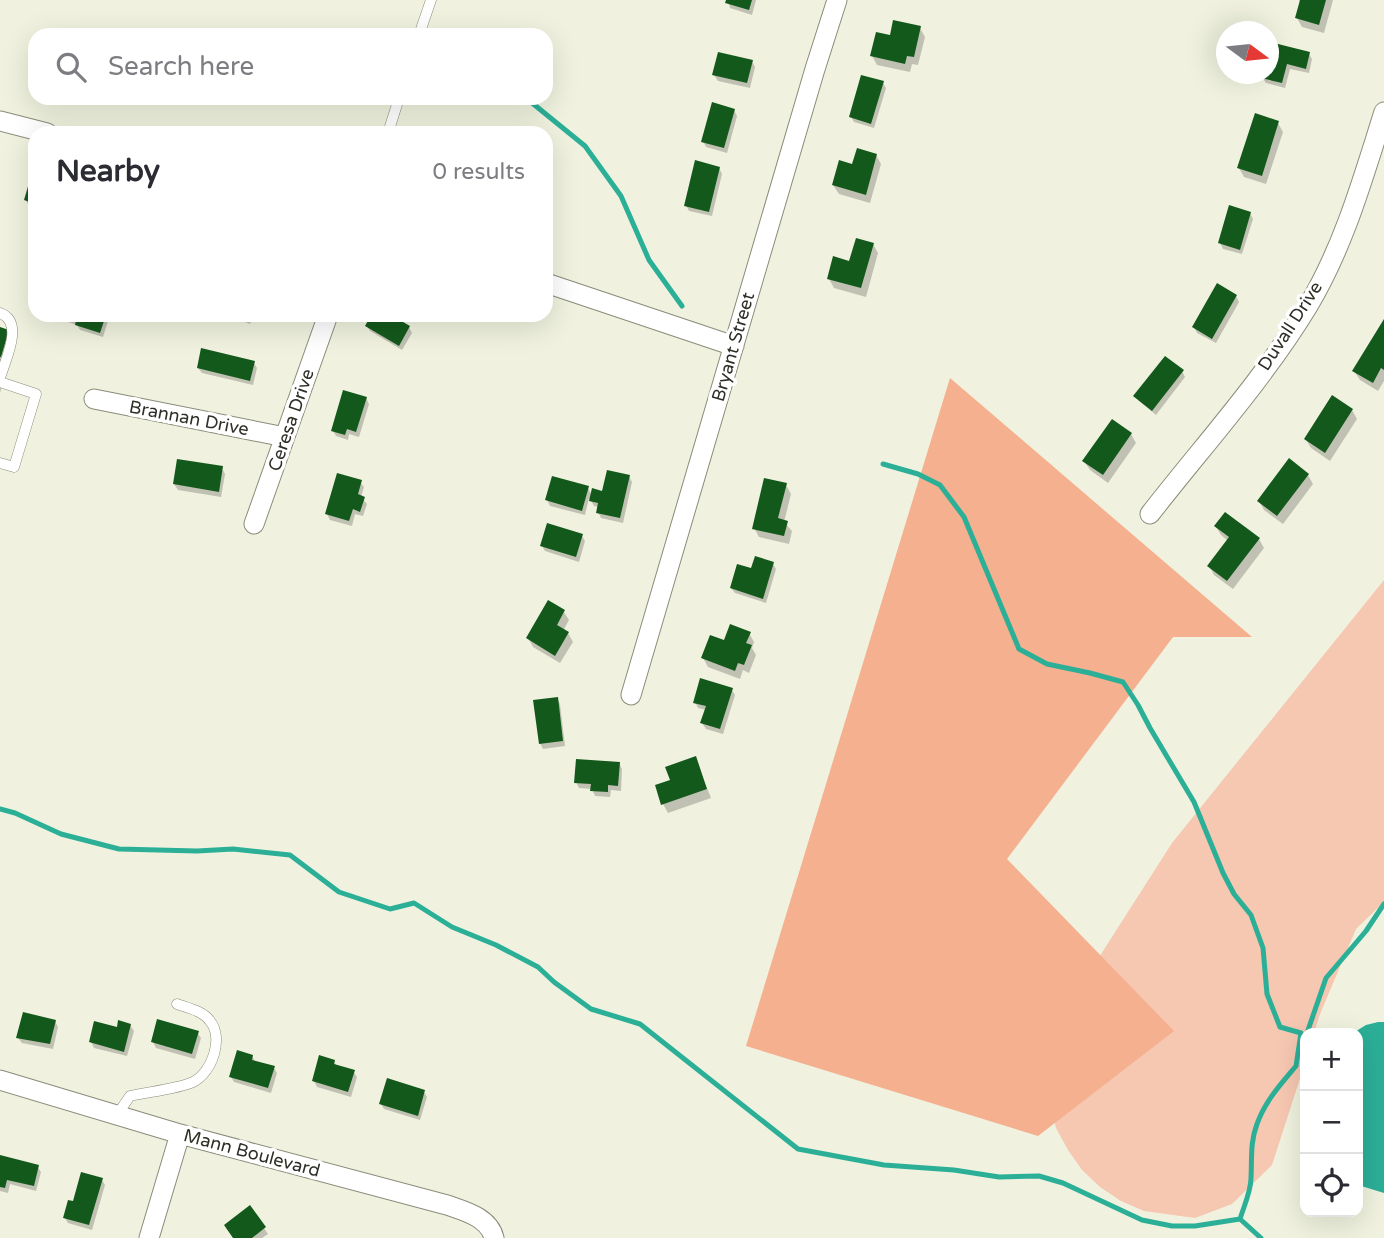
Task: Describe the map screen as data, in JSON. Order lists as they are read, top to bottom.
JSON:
{
  "streets": {
    "street": [
      "Duvall Drive",
      "Bryant Street",
      "Brannan Drive",
      "Ceresa Drive",
      "Mann Boulevard"
    ]
  },
  "crossings": [
    ["Brannan Drive", "Ceresa Drive"]
  ],
  "north": "right",
  "page": {
    "search": "Search here",
    "heading": ["Nearby", "0 results"],
    "map_buttons": ["+", "−"]
  }
}
